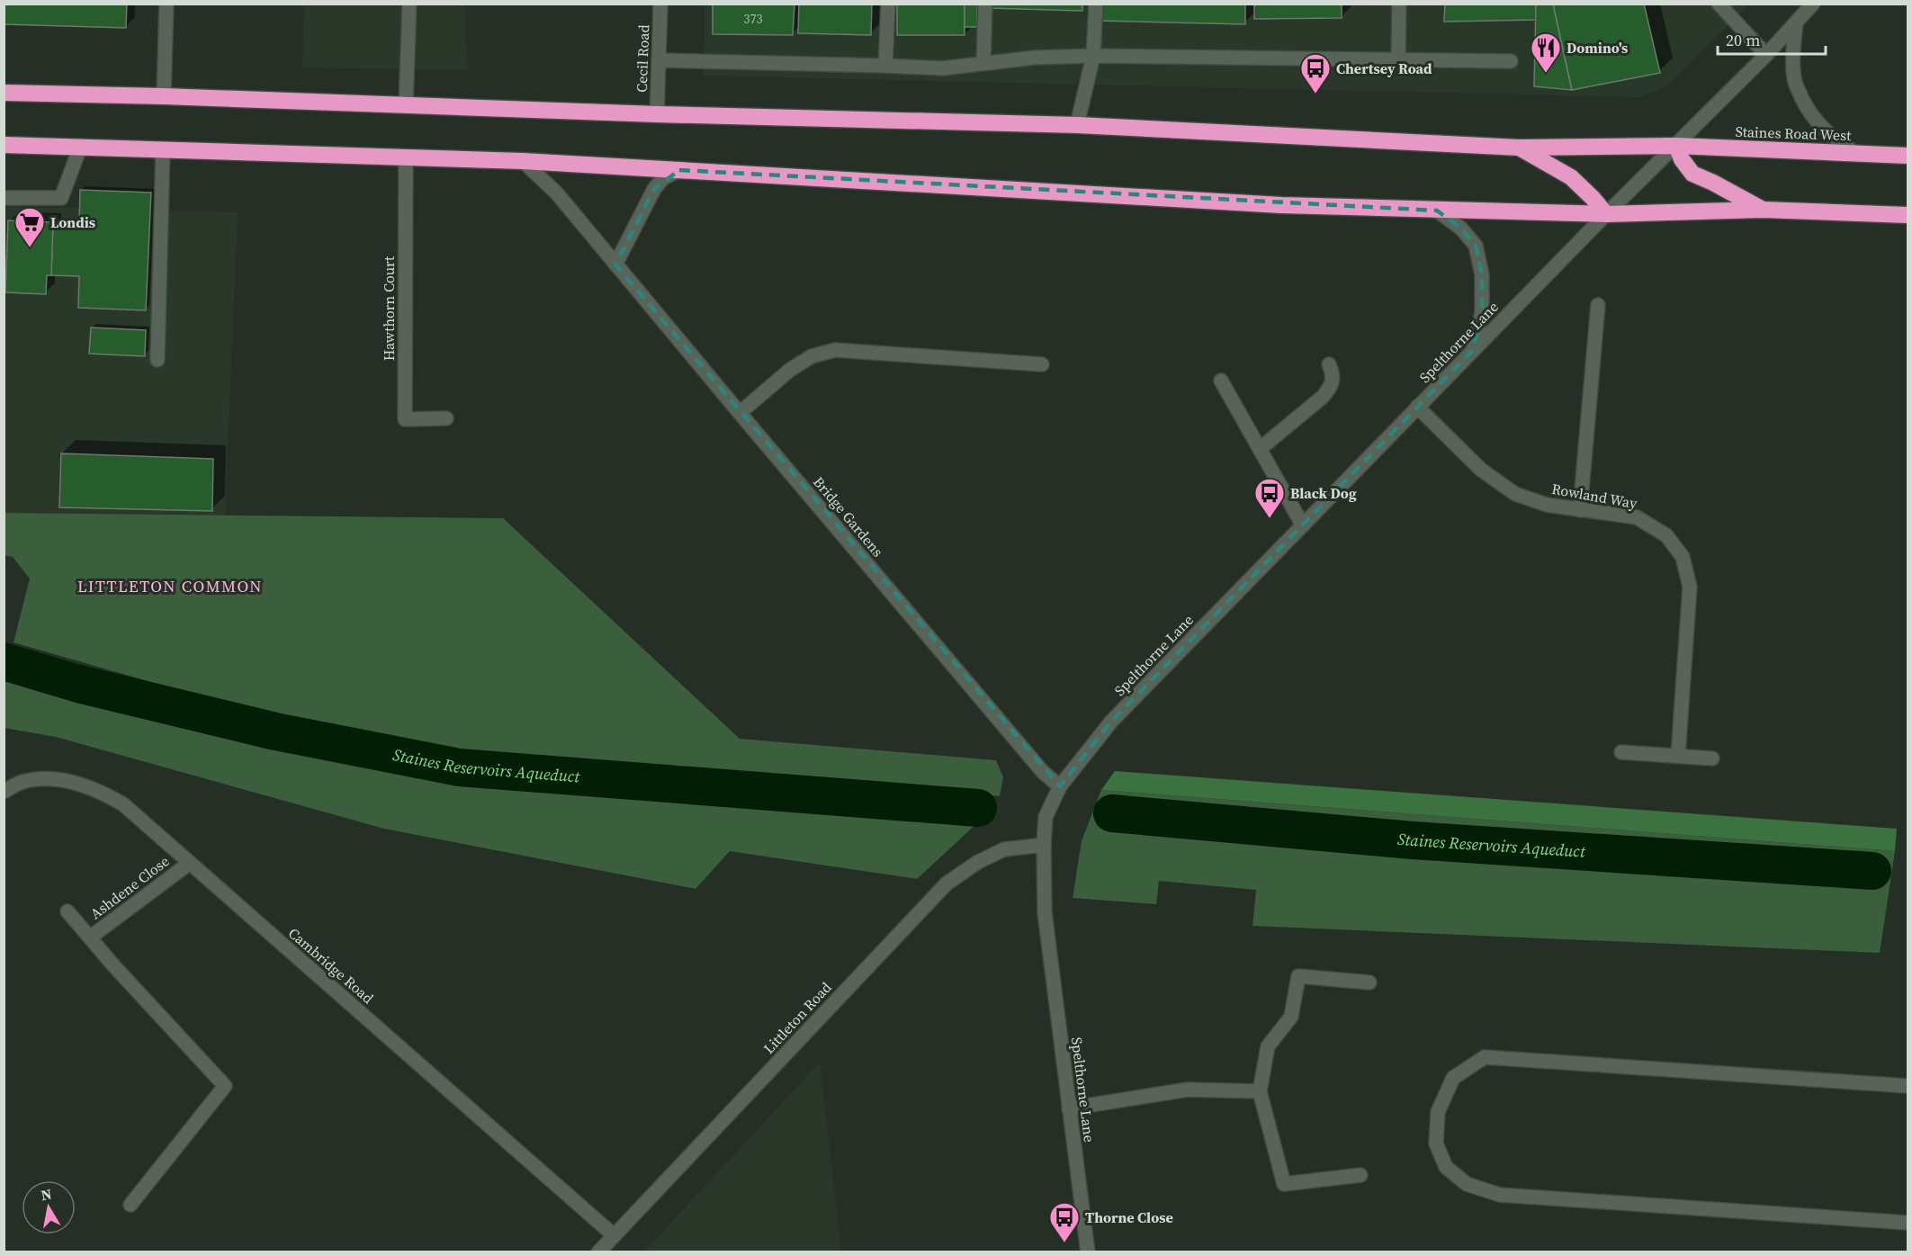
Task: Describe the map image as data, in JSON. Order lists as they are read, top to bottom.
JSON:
{
  "streets": {
    "highway": ["Staines Road West"],
    "street": [
      "Cecil Road",
      "Hawthorn Court",
      "Spelthorne Lane",
      "Rowland Way",
      "Bridge Gardens",
      "Ashdene Close",
      "Cambridge Road",
      "Littleton Road"
    ]
  },
  "crossings": [
    ["Cecil Road", "Staines Road West"],
    ["Spelthorne Lane", "Rowland Way"],
    ["Spelthorne Lane", "Bridge Gardens"],
    ["Spelthorne Lane", "Littleton Road"],
    ["Ashdene Close", "Cambridge Road"],
    ["Cambridge Road", "Littleton Road"]
  ],
  "districts": ["LITTLETON COMMON"],
  "water": ["Staines Reservoirs Aqueduct"],
  "places": {
    "restaurant": ["Domino's"],
    "bus stop": ["Chertsey Road", "Black Dog", "Thorne Close"],
    "supermarket": ["Londis"]
  },
  "house_numbers": ["373"],
  "scale_bar": "20 m",
  "north": "top"
}
